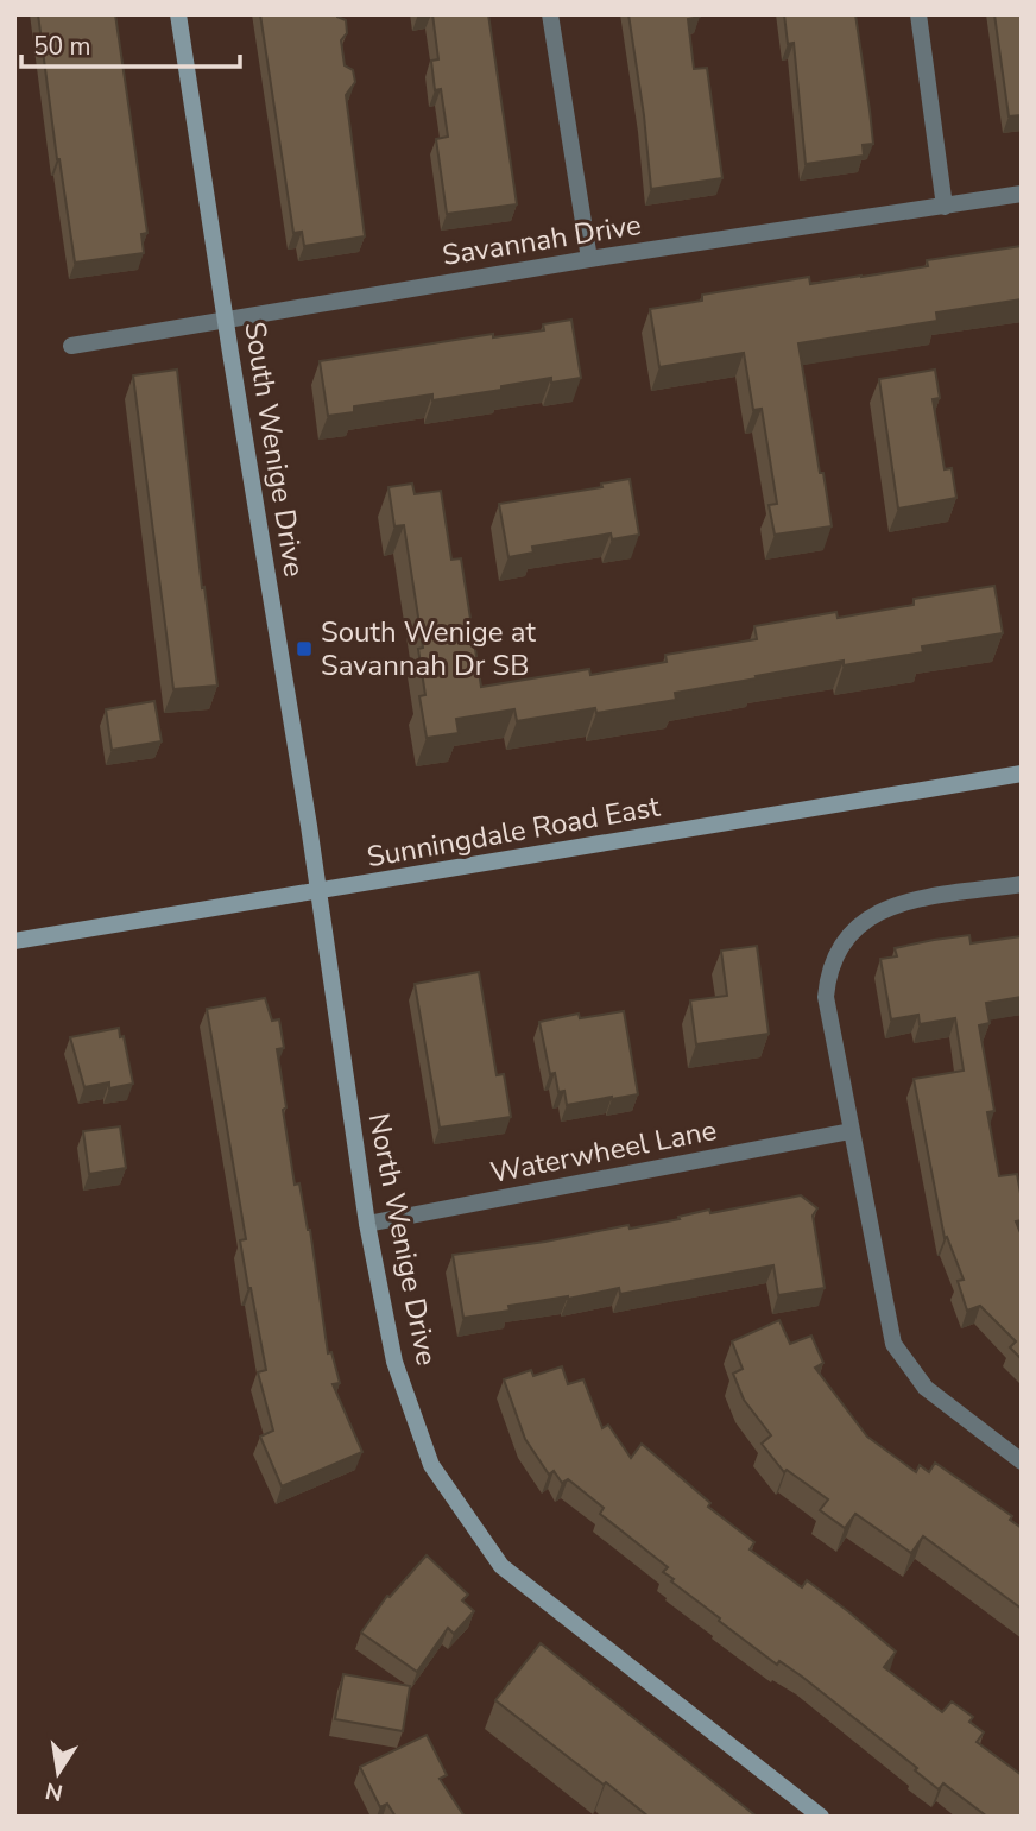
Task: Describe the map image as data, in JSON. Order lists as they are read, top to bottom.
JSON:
{
  "streets": {
    "street": [
      "Savannah Drive",
      "South Wenige Drive",
      "Sunningdale Road East",
      "Waterwheel Lane",
      "North Wenige Drive"
    ]
  },
  "crossings": [
    ["Savannah Drive", "South Wenige Drive"],
    ["South Wenige Drive", "Sunningdale Road East"],
    ["South Wenige Drive", "North Wenige Drive"],
    ["Sunningdale Road East", "North Wenige Drive"],
    ["Waterwheel Lane", "North Wenige Drive"]
  ],
  "places": {
    "transit": ["South Wenige at Savannah Dr SB"]
  },
  "scale_bar": "50 m",
  "north": "bottom"
}
